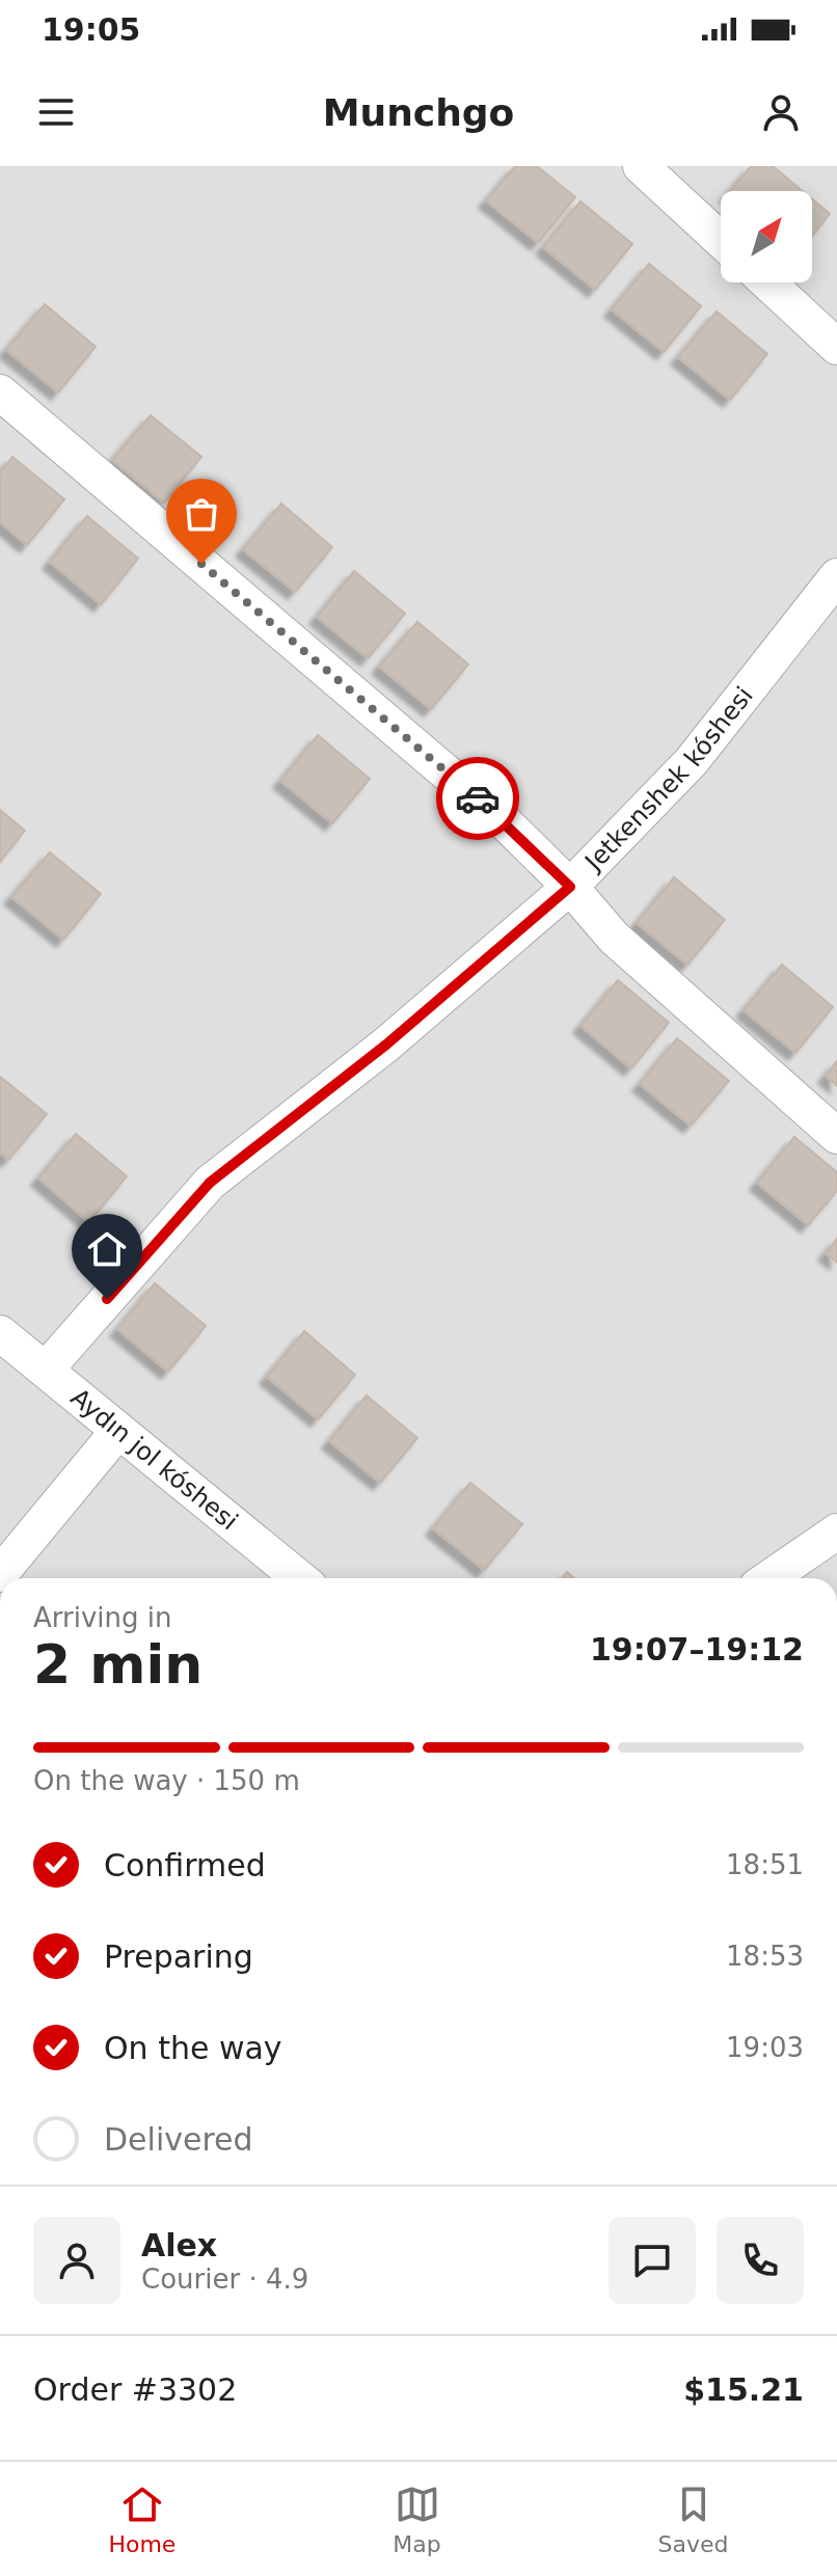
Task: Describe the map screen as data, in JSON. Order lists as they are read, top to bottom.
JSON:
{
  "streets": {
    "street": ["Jetkenshek kóshesi", "Aydın jol kóshesi"]
  },
  "crossings": [
    ["Jetkenshek kóshesi", "Aydın jol kóshesi"]
  ],
  "north": "top right",
  "page": {
    "status": "19:05",
    "header": "Munchgo",
    "heading": ["2 min", "Arriving in", "19:07–19:12"],
    "panel": [
      "Alex",
      "Courier · 4.9",
      "Order #3302",
      "$15.21"
    ],
    "bar": "On the way · 150 m",
    "list": [
      ["Confirmed", "18:51"],
      ["Preparing", "18:53"],
      ["On the way", "19:03"],
      "Delivered"
    ],
    "tabs": ["Home", "Map", "Saved"]
  }
}
